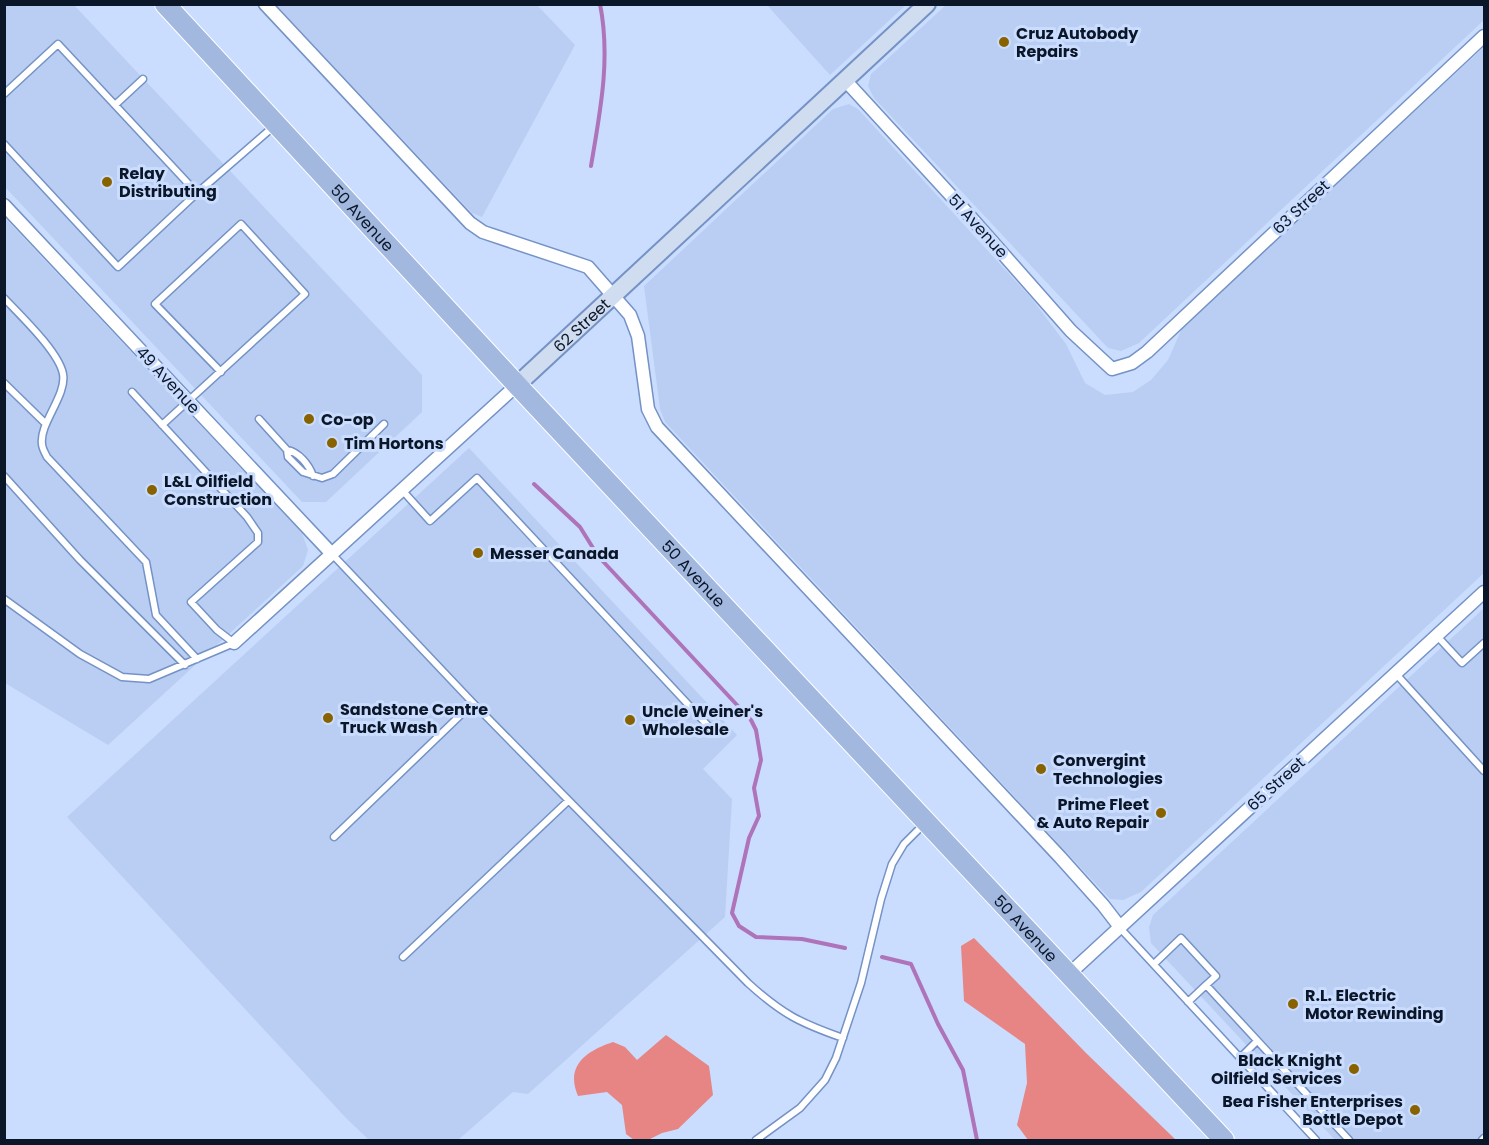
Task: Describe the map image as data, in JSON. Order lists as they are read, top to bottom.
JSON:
{
  "streets": {
    "main road": ["50 Avenue", "62 Street"],
    "street": [
      "63 Street",
      "51 Avenue",
      "49 Avenue",
      "65 Street"
    ]
  },
  "crossings": [
    ["63 Street", "51 Avenue"],
    ["50 Avenue", "62 Street"],
    ["50 Avenue", "65 Street"],
    ["51 Avenue", "62 Street"],
    ["62 Street", "49 Avenue"]
  ],
  "places": [
    "Cruz Autobody Repairs",
    "Relay Distributing",
    "Co-op",
    "Tim Hortons",
    "L&L Oilfield Construction",
    "Messer Canada",
    "Sandstone Centre Truck Wash",
    "Uncle Weiner's Wholesale",
    "Convergint Technologies",
    "Prime Fleet & Auto Repair",
    "R.L. Electric Motor Rewinding",
    "Black Knight Oilfield Services",
    "Bea Fisher Enterprises Bottle Depot"
  ]
}
